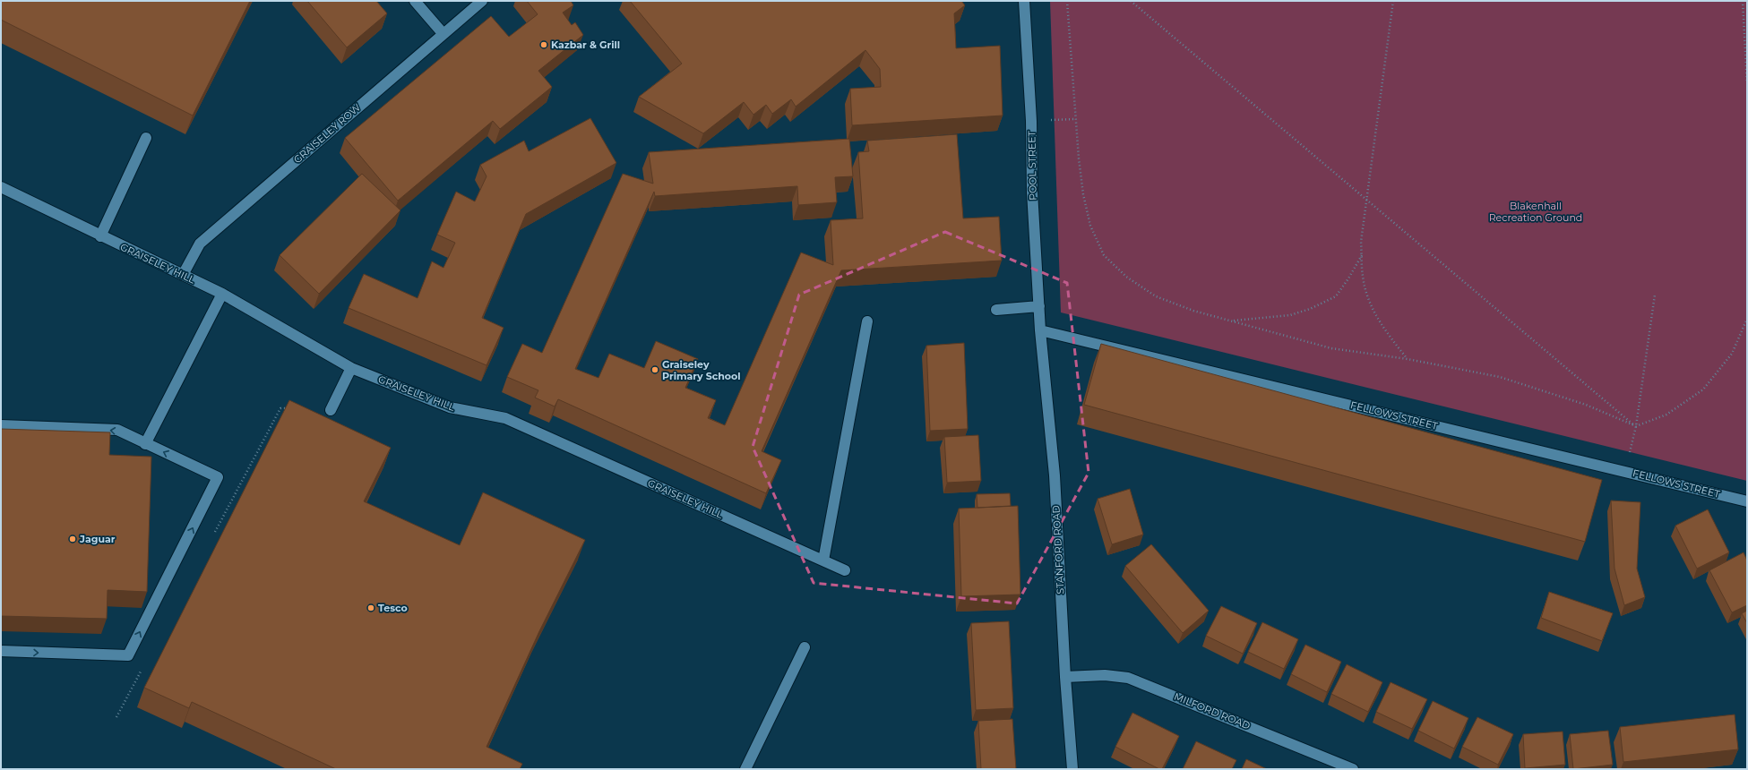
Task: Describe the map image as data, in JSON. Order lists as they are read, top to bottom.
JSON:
{
  "streets": {
    "street": [
      "GRAISELEY ROW",
      "POOL STREET",
      "GRAISELEY HILL",
      "FELLOWS STREET",
      "STANFORD ROAD",
      "MILFORD ROAD"
    ]
  },
  "crossings": [
    ["GRAISELEY ROW", "GRAISELEY HILL"],
    ["POOL STREET", "FELLOWS STREET"],
    ["POOL STREET", "STANFORD ROAD"],
    ["FELLOWS STREET", "STANFORD ROAD"],
    ["STANFORD ROAD", "MILFORD ROAD"]
  ],
  "parks": ["Blakenhall Recreation Ground"],
  "places": [
    "Kazbar & Grill",
    "Graiseley Primary School",
    "Jaguar",
    "Tesco"
  ]
}
